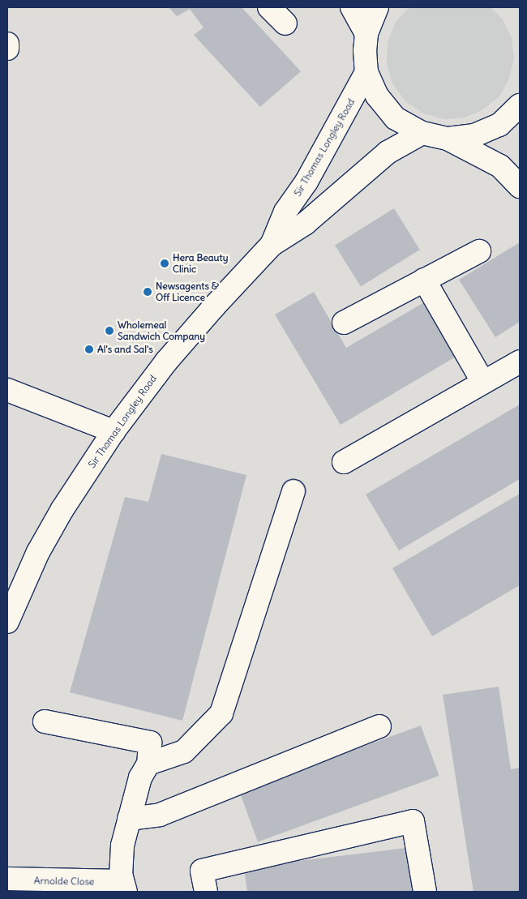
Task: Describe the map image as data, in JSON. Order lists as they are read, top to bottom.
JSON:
{
  "streets": {
    "street": ["Sir Thomas Longley Road", "Arnolde Close"]
  },
  "places": [
    "Hera Beauty Clinic",
    "Newsagents & Off Licence",
    "Wholemeal Sandwich Company",
    "Al's and Sal's"
  ]
}
